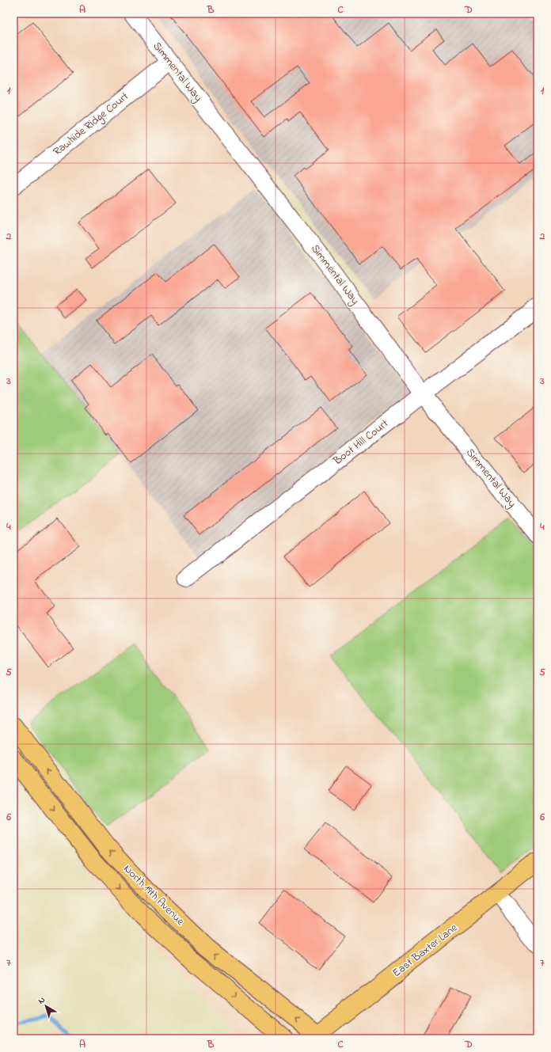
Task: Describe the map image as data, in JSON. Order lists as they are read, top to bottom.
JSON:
{
  "streets": {
    "main road": ["North 19th Avenue", "East Baxter Lane"],
    "street": ["Simmental Way", "Rawhide Ridge Court", "Boot Hill Court"]
  },
  "crossings": [
    ["Simmental Way", "Rawhide Ridge Court"],
    ["Simmental Way", "Boot Hill Court"],
    ["North 19th Avenue", "East Baxter Lane"]
  ],
  "north": "top left",
  "grid": {
    "columns": [
      "A",
      "B",
      "C",
      "D"
    ],
    "rows": [
      "1",
      "2",
      "3",
      "4",
      "5",
      "6",
      "7"
    ]
  }
}
